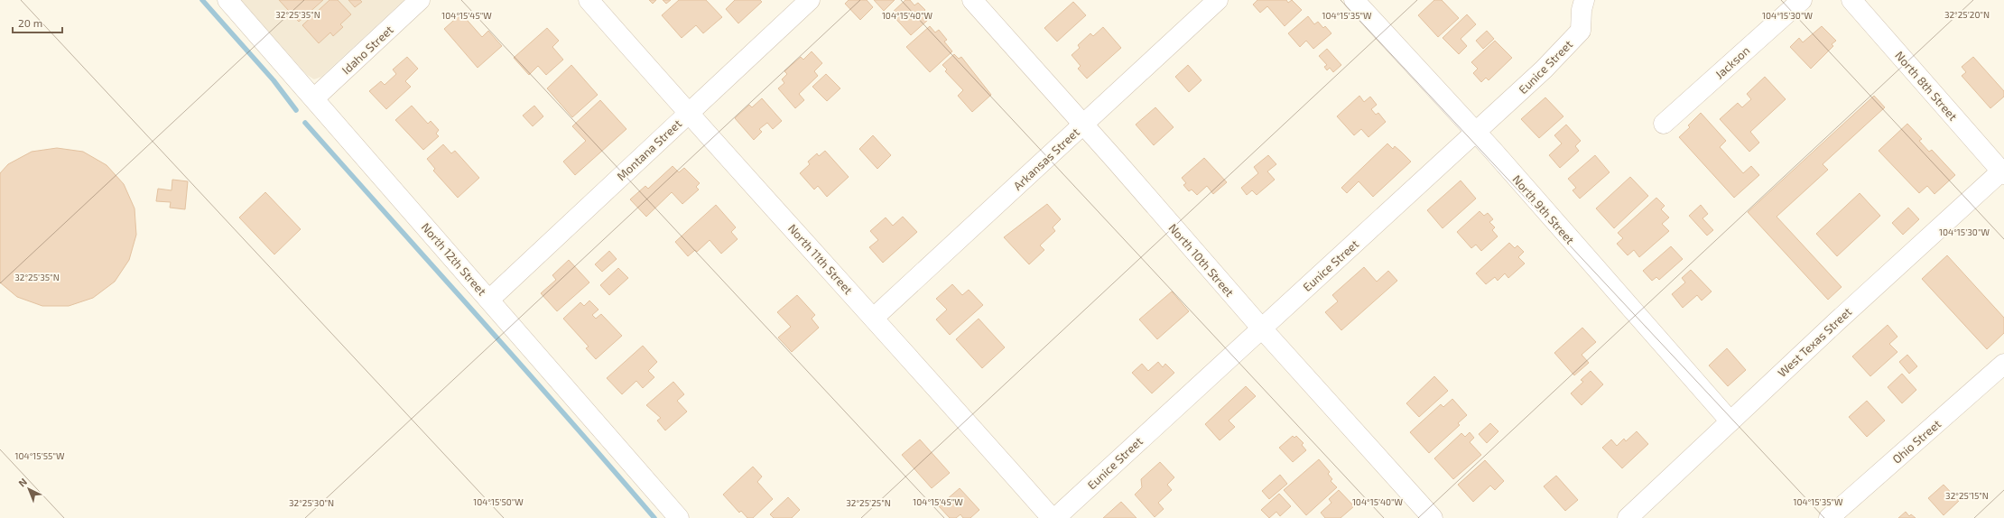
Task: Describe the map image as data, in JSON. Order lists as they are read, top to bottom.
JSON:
{
  "streets": {
    "street": [
      "Idaho Street",
      "Jackson",
      "Eunice Street",
      "North 8th Street",
      "Montana Street",
      "Arkansas Street",
      "North 9th Street",
      "North 12th Street",
      "North 11th Street",
      "North 10th Street",
      "West Texas Street",
      "Ohio Street"
    ]
  },
  "crossings": [
    ["Idaho Street", "North 12th Street"],
    ["Eunice Street", "North 9th Street"],
    ["Eunice Street", "North 10th Street"],
    ["North 8th Street", "West Texas Street"],
    ["Montana Street", "North 12th Street"],
    ["Montana Street", "North 11th Street"],
    ["Arkansas Street", "North 11th Street"],
    ["Arkansas Street", "North 10th Street"],
    ["North 9th Street", "West Texas Street"]
  ],
  "scale_bar": "20 m",
  "north": "top left",
  "coordinates": [
    "32°25'20\"N",
    "32°25'35\"N",
    "104°15'30\"W",
    "104°15'45\"W",
    "104°15'40\"W",
    "104°15'35\"W",
    "104°15'55\"W",
    "32°25'15\"N",
    "104°15'50\"W",
    "32°25'30\"N",
    "32°25'25\"N"
  ]
}
